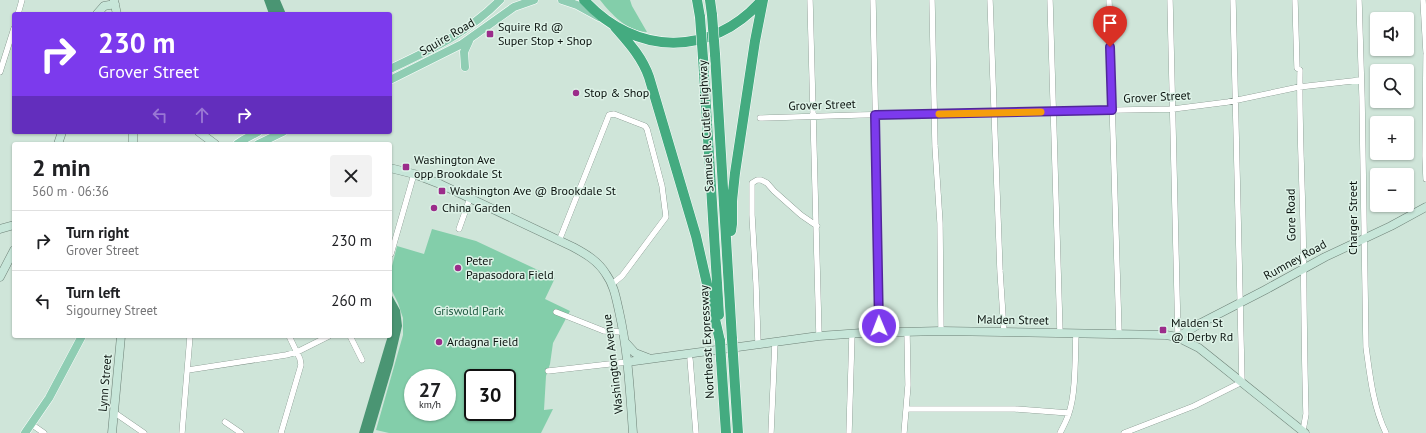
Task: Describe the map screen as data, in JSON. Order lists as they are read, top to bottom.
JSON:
{
  "streets": {
    "highway": ["Samuel R. Cutler Highway", "Northeast Expressway"],
    "main road": ["Squire Road"],
    "street": [
      "Grover Street",
      "Gore Road",
      "Charger Street",
      "Rumney Road",
      "Malden Street",
      "Washington Avenue",
      "Lynn Street"
    ]
  },
  "crossings": [
    ["Grover Street", "Gore Road"],
    ["Grover Street", "Charger Street"],
    ["Samuel R. Cutler Highway", "Northeast Expressway"],
    ["Gore Road", "Rumney Road"],
    ["Gore Road", "Malden Street"],
    ["Charger Street", "Rumney Road"],
    ["Rumney Road", "Malden Street"],
    ["Malden Street", "Washington Avenue"]
  ],
  "parks": ["Griswold Park"],
  "places": {
    "transit": [
      "Squire Rd @ Super Stop + Shop",
      "Washington Ave opp Brookdale St",
      "Washington Ave @ Brookdale St",
      "Malden St @ Derby Rd"
    ],
    "other": [
      "Stop & Shop",
      "China Garden",
      "Peter Papasodora Field",
      "Ardagna Field"
    ]
  },
  "page": {
    "map_buttons": ["+", "−"],
    "turn": ["230 m", "Grover Street"],
    "heading": ["2 min", "560 m · 06:36"],
    "list": [
      {
        "name": "Turn right",
        "note": "Grover Street",
        "value": "230 m"
      },
      {
        "name": "Turn left",
        "note": "Sigourney Street",
        "value": "260 m"
      }
    ],
    "speed": "27 km/h",
    "limit": "30"
  }
}
